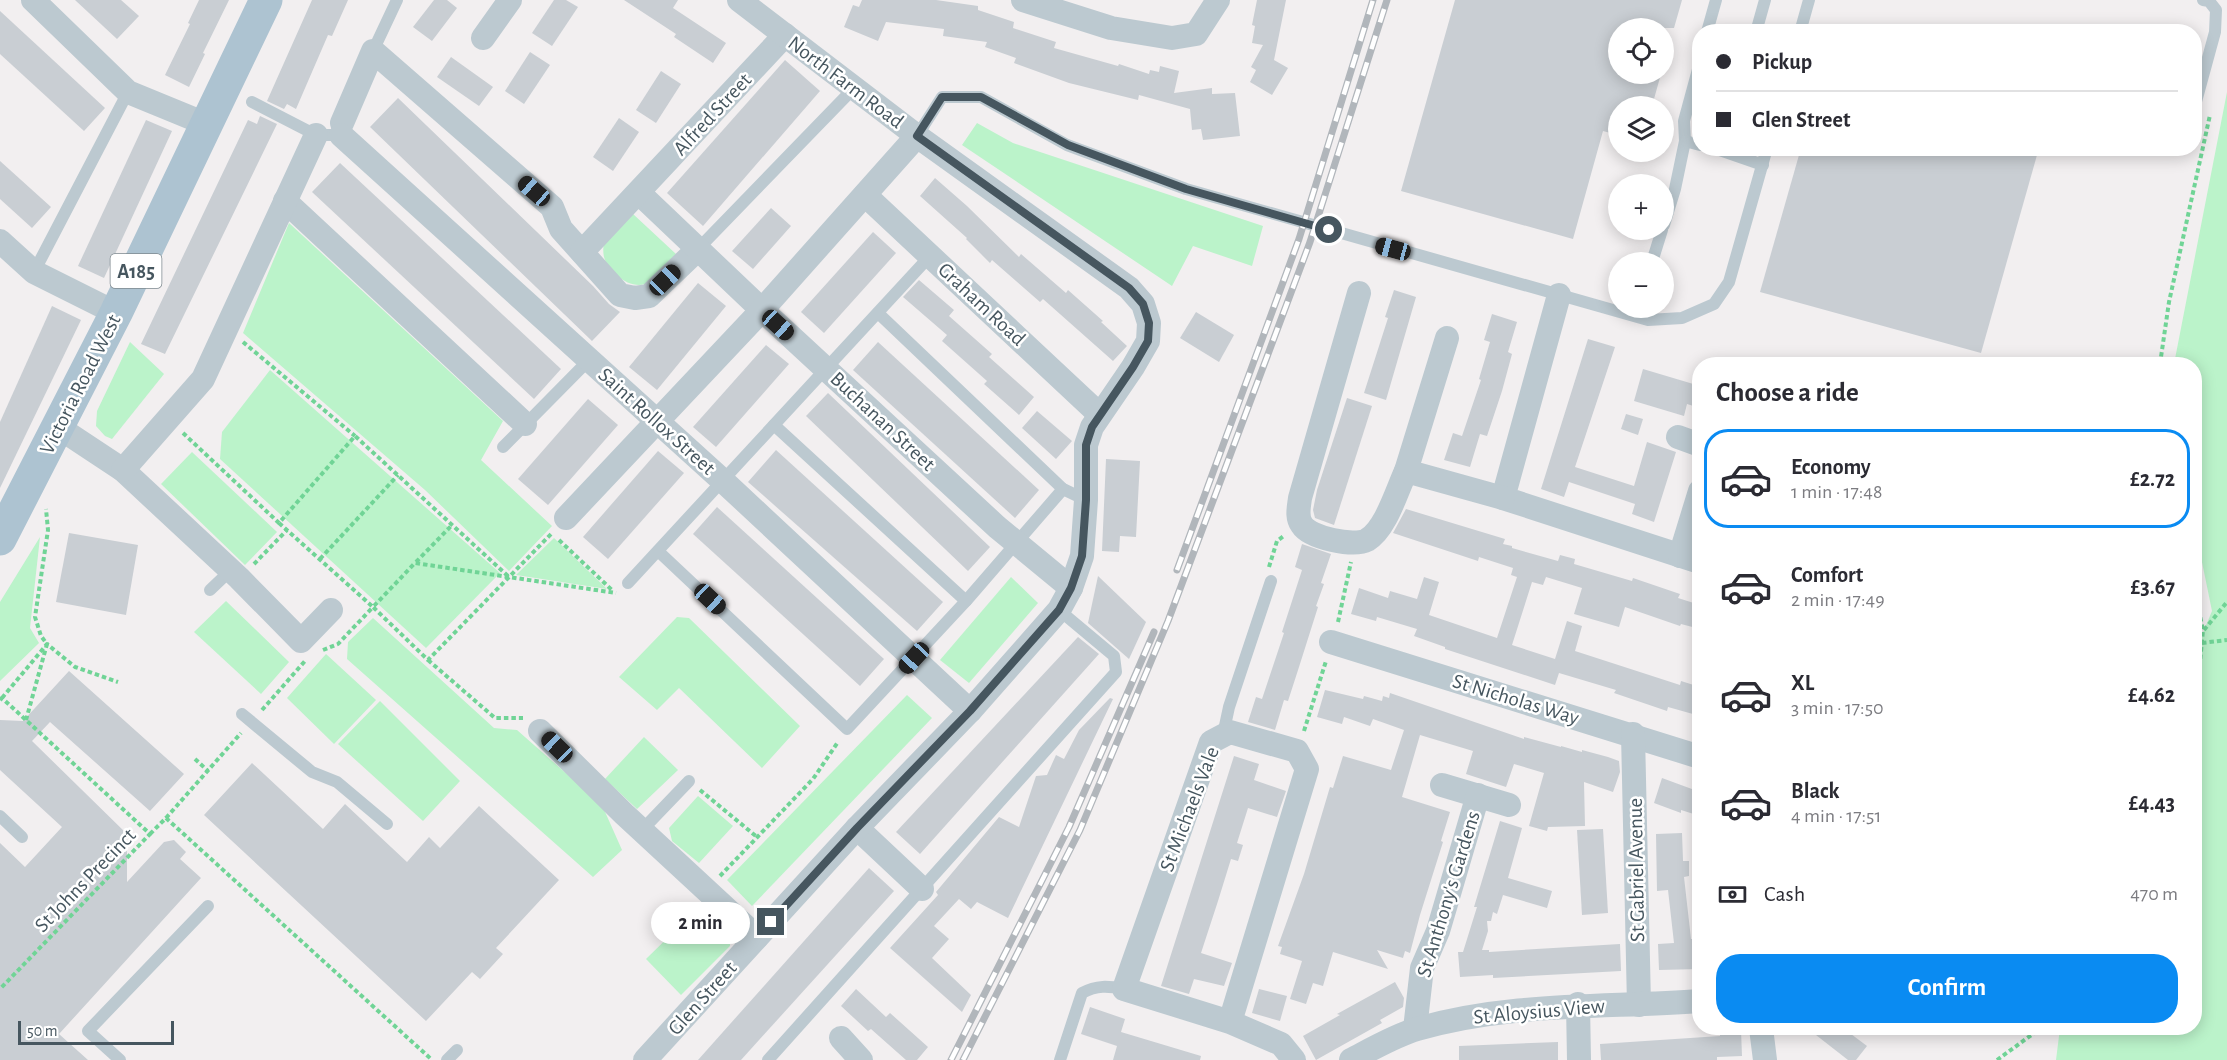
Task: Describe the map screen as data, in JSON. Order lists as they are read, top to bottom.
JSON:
{
  "streets": {
    "main road": ["A185", "Victoria Road West"],
    "street": [
      "North Farm Road",
      "Alfred Street",
      "Graham Road",
      "Saint Rollox Street",
      "Buchanan Street",
      "St Nicholas Way",
      "St Michaels Vale",
      "St Gabriel Avenue",
      "St Anthony's Gardens",
      "Glen Street",
      "St Aloysius View"
    ],
    "path": ["St Johns Precinct"]
  },
  "crossings": [
    ["North Farm Road", "Alfred Street"],
    ["North Farm Road", "Graham Road"],
    ["North Farm Road", "Buchanan Street"],
    ["North Farm Road", "Glen Street"],
    ["Saint Rollox Street", "Glen Street"],
    ["Buchanan Street", "Glen Street"],
    ["St Nicholas Way", "St Gabriel Avenue"],
    ["St Gabriel Avenue", "St Aloysius View"],
    ["St Anthony's Gardens", "St Aloysius View"]
  ],
  "scale_bar": "50 m",
  "page": {
    "map_buttons": ["+", "−"],
    "banner": ["Pickup", "Glen Street"],
    "heading": "Choose a ride",
    "list": [
      {
        "name": "Economy",
        "note": "1 min · 17:48",
        "value": "£2.72"
      },
      {
        "name": "Comfort",
        "note": "2 min · 17:49",
        "value": "£3.67"
      },
      {
        "name": "XL",
        "note": "3 min · 17:50",
        "value": "£4.62"
      },
      {
        "name": "Black",
        "note": "4 min · 17:51",
        "value": "£4.43"
      }
    ],
    "pay": ["Cash", "470 m"],
    "bubble": "2 min",
    "buttons": "Confirm",
    "scale": "50 m"
  }
}
